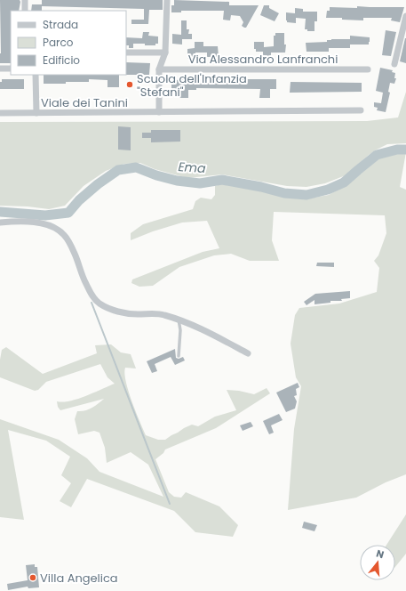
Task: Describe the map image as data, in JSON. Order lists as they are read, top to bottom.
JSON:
{
  "streets": {
    "street": ["Via Alessandro Lanfranchi", "Viale dei Tanini"]
  },
  "water": ["Ema"],
  "places": ["Scuola dell'Infanzia \"Stefani\"", "Villa Angelica"],
  "legend": ["Strada", "Parco", "Edificio"],
  "north": "top"
}
